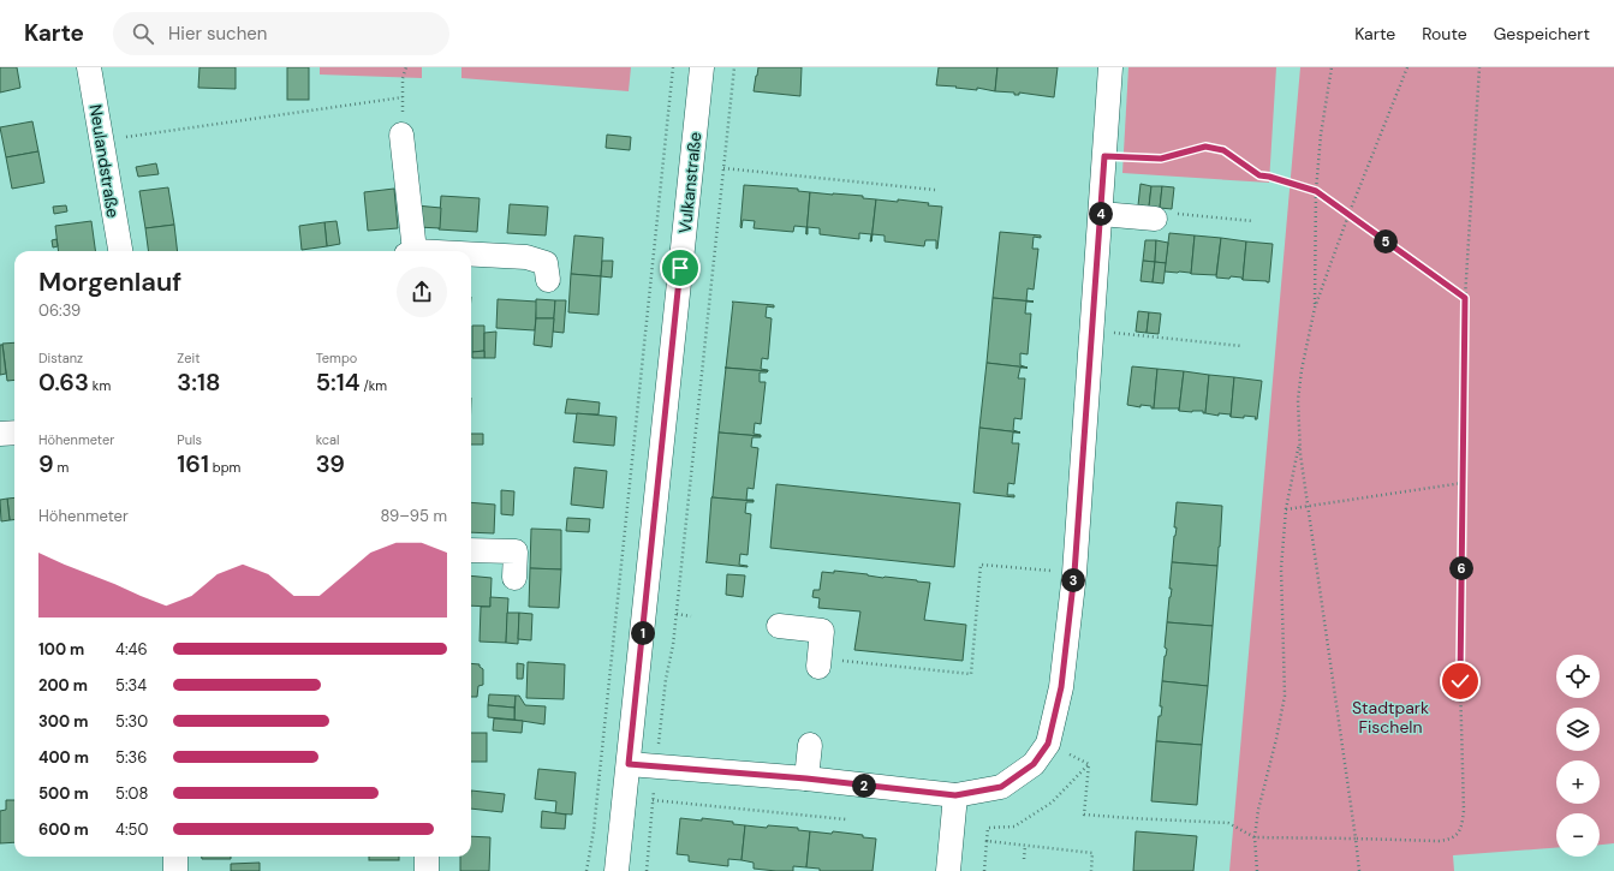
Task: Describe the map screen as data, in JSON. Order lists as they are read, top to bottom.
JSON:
{
  "streets": {
    "street": ["Neulandstraße", "Vulkanstraße"]
  },
  "parks": ["Stadtpark Fischeln"],
  "page": {
    "header": "Karte",
    "search": "Hier suchen",
    "nav": ["Karte", "Route", "Gespeichert"],
    "pins": [
      "4",
      "5",
      "6",
      "3",
      "1",
      "2"
    ],
    "heading": ["Morgenlauf", "06:39"],
    "stats": [
      ["Distanz", "0.63 km"],
      ["Zeit", "3:18"],
      ["Tempo", "5:14 /km"],
      ["Höhenmeter", "9 m"],
      ["Puls", "161 bpm"],
      ["kcal", "39"]
    ],
    "chart": ["Höhenmeter", "89–95 m"],
    "list": [
      {
        "name": "100 m",
        "note": "4:46"
      },
      {
        "name": "200 m",
        "note": "5:34"
      },
      {
        "name": "300 m",
        "note": "5:30"
      },
      {
        "name": "400 m",
        "note": "5:36"
      },
      {
        "name": "500 m",
        "note": "5:08"
      },
      {
        "name": "600 m",
        "note": "4:50"
      }
    ],
    "map_buttons": ["+", "−"]
  }
}
